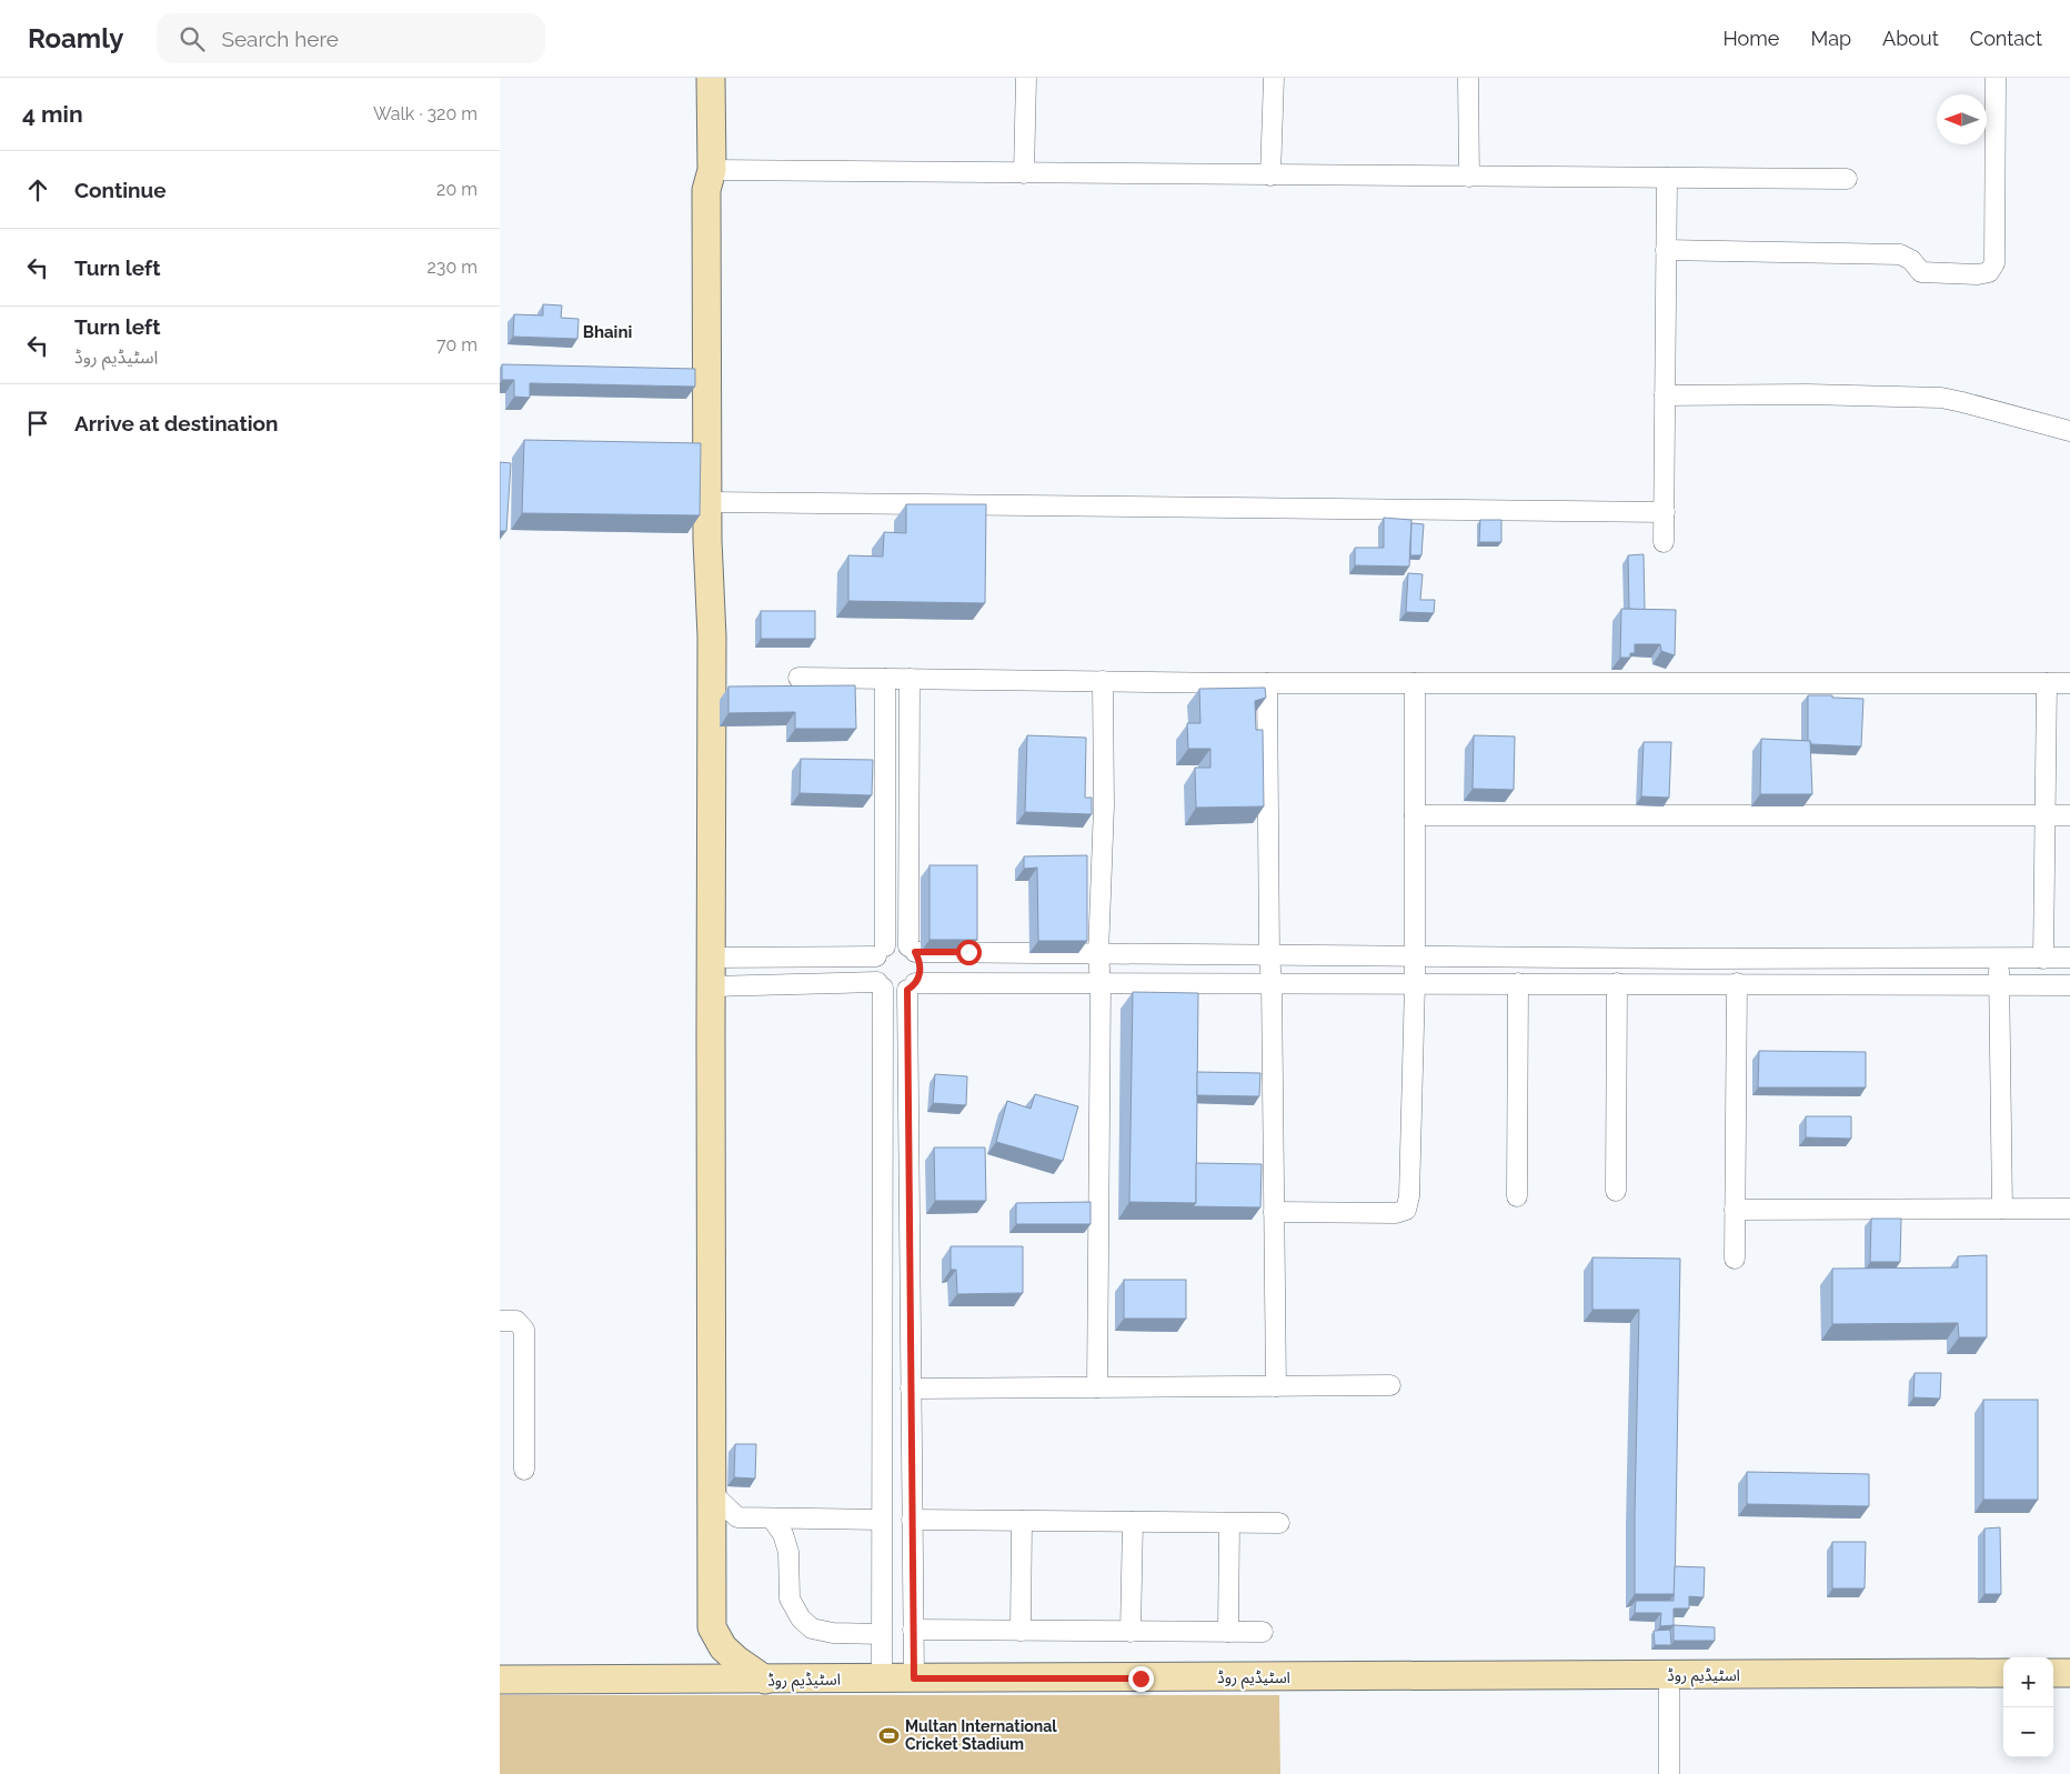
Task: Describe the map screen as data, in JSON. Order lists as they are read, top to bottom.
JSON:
{
  "streets": {
    "street": ["اسٹیڈیم روڈ"]
  },
  "districts": ["Bhaini"],
  "places": {
    "sports": ["Multan International Cricket Stadium"]
  },
  "north": "left",
  "page": {
    "header": "Roamly",
    "search": "Search here",
    "nav": [
      "Home",
      "Map",
      "About",
      "Contact"
    ],
    "heading": ["4 min", "Walk · 320 m"],
    "list": [
      ["Continue", "20 m"],
      ["Turn left", "230 m"],
      ["Turn left", "اسٹیڈیم روڈ", "70 m"],
      "Arrive at destination"
    ],
    "map_buttons": ["+", "−"]
  }
}
